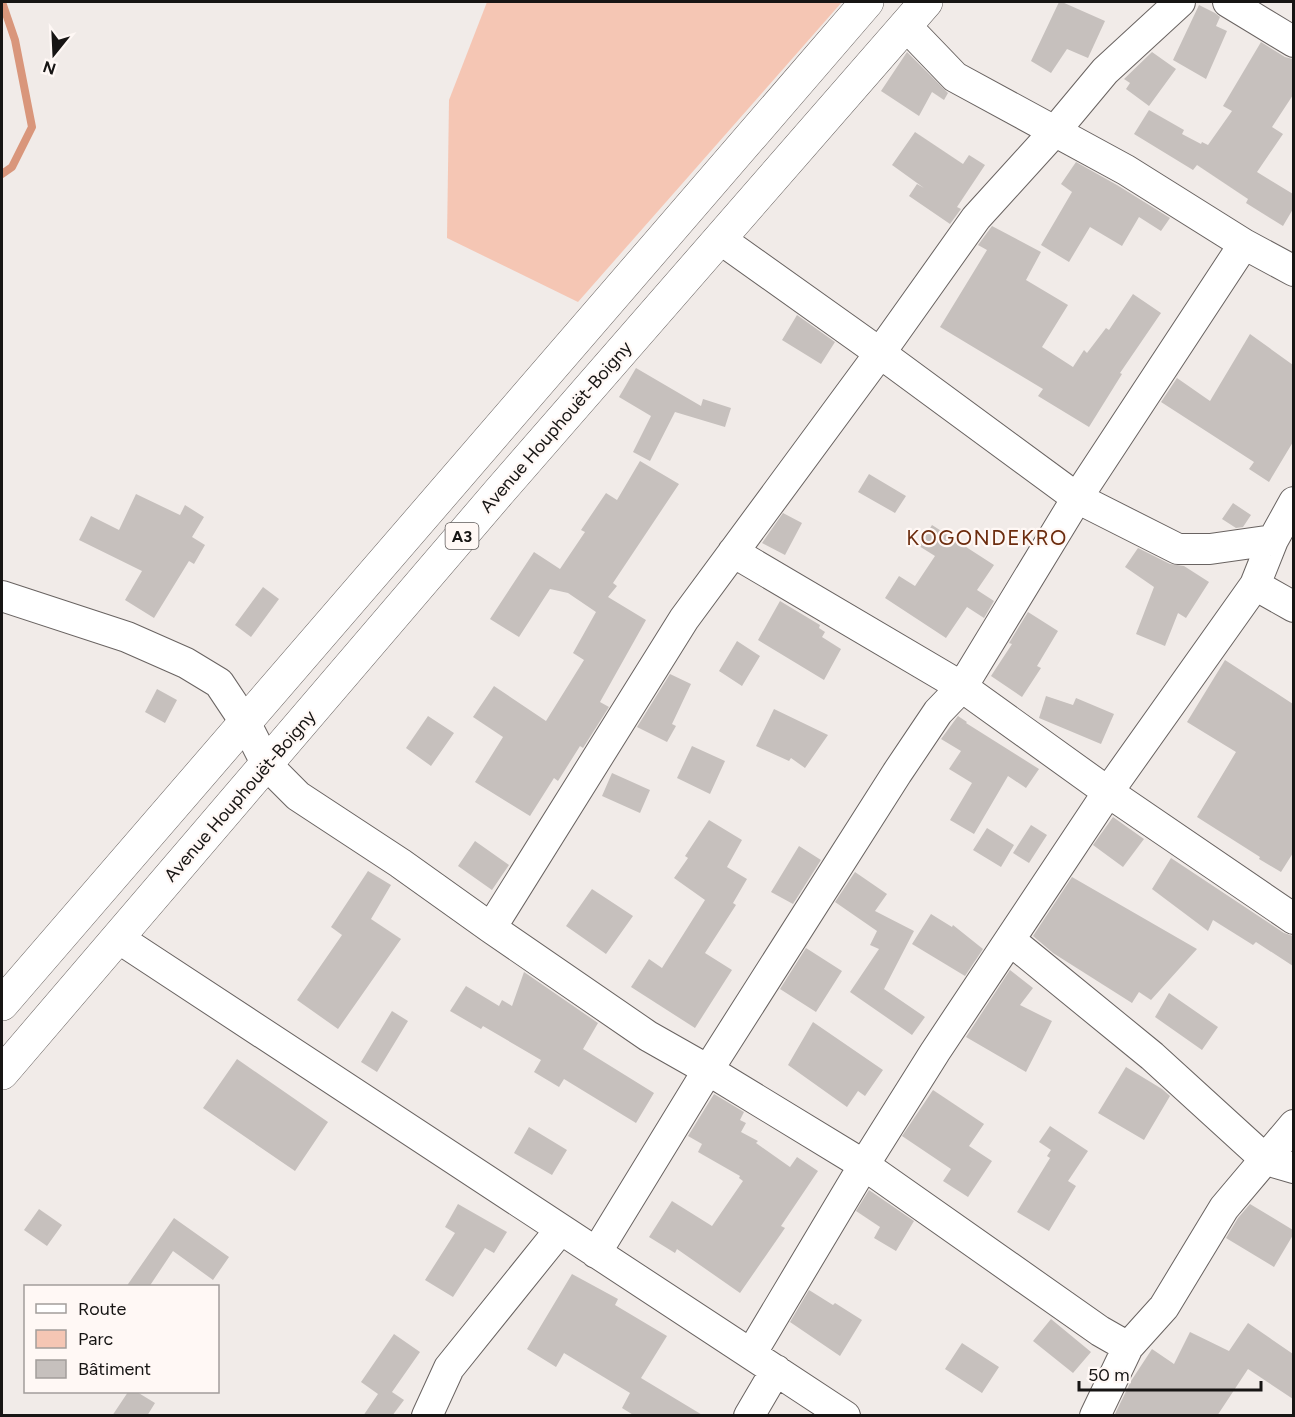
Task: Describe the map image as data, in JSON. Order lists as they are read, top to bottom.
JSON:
{
  "streets": {
    "highway": ["Avenue Houphouët-Boigny", "A3"]
  },
  "districts": ["KOGONDEKRO"],
  "legend": ["Route", "Parc", "Bâtiment"],
  "scale_bar": "50 m",
  "north": "bottom"
}
